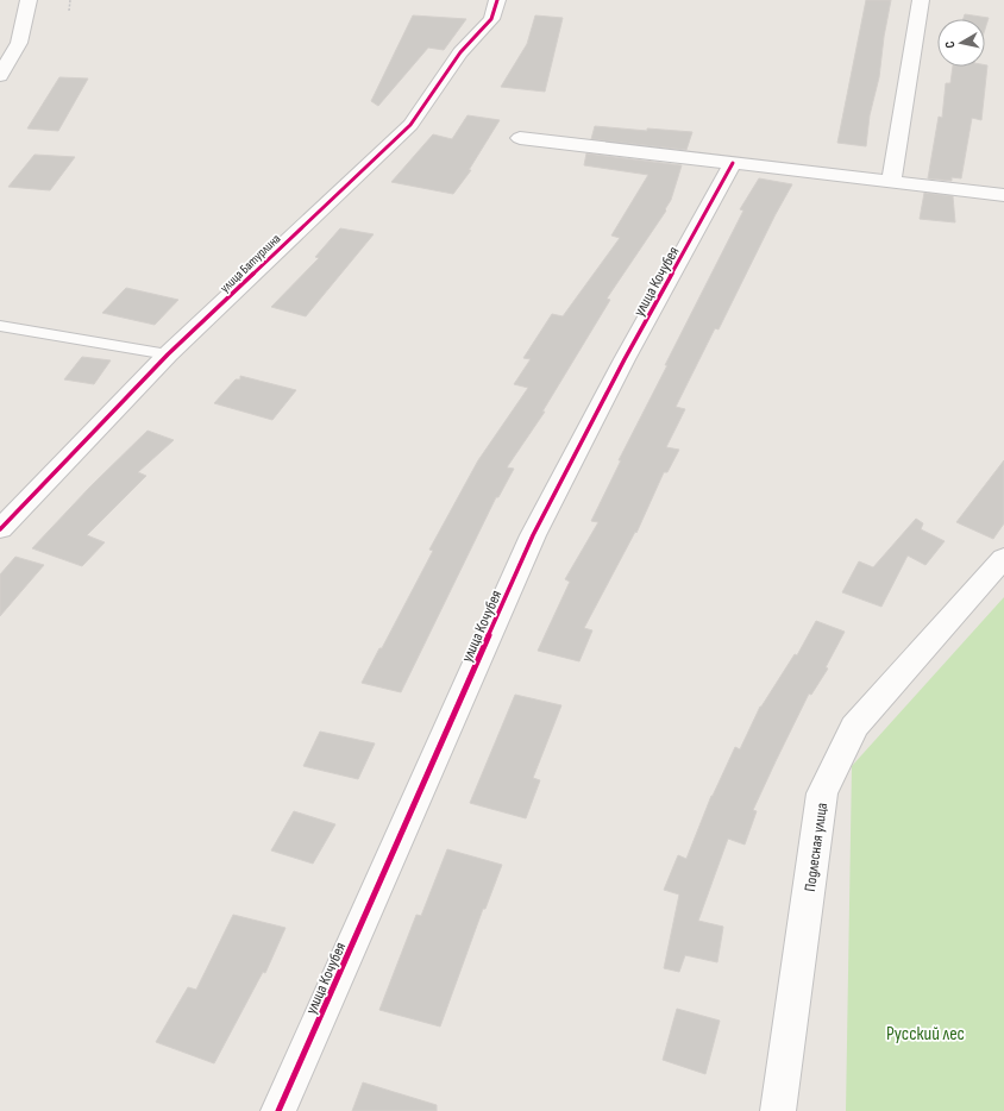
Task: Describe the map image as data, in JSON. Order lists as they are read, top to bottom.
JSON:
{
  "streets": {
    "street": ["улица Батурлина", "улица Кочубея", "Подлесная улица"]
  },
  "parks": ["Русский лес"],
  "north": "left"
}
